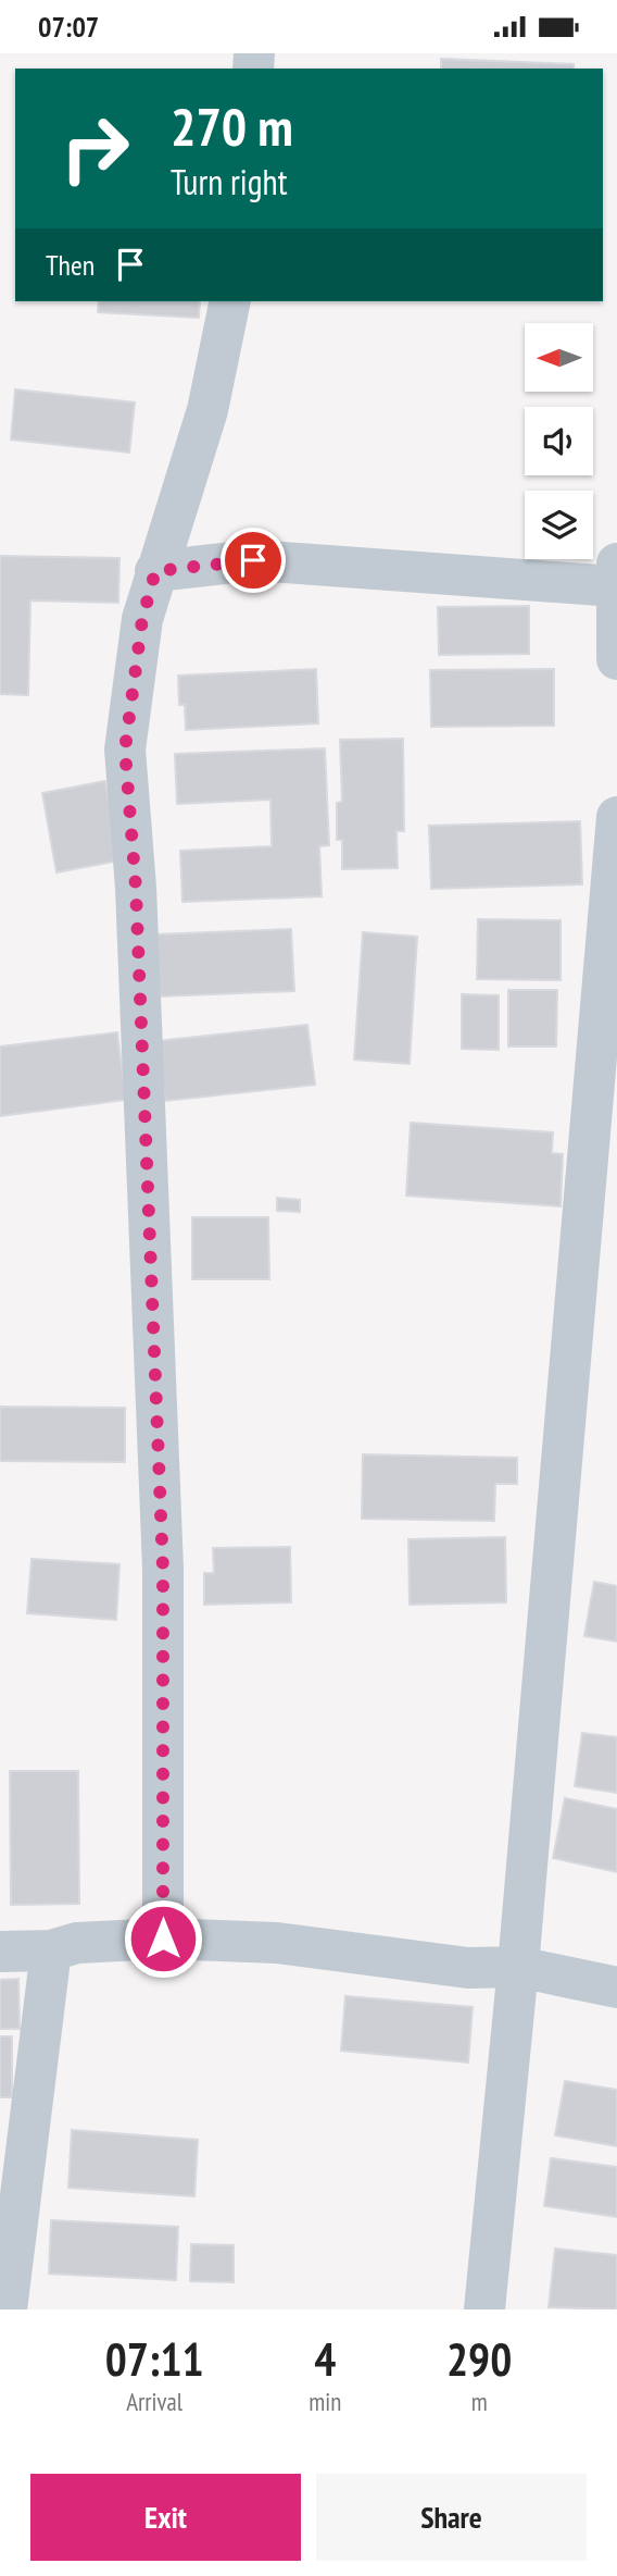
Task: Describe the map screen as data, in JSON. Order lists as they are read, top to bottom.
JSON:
{
  "north": "left",
  "page": {
    "status": "07:07",
    "turn": ["270 m", "Turn right"],
    "then": "Then",
    "eta": [
      "07:11",
      "Arrival",
      "4",
      "min",
      "290",
      "m"
    ],
    "buttons": ["Exit", "Share"]
  }
}
